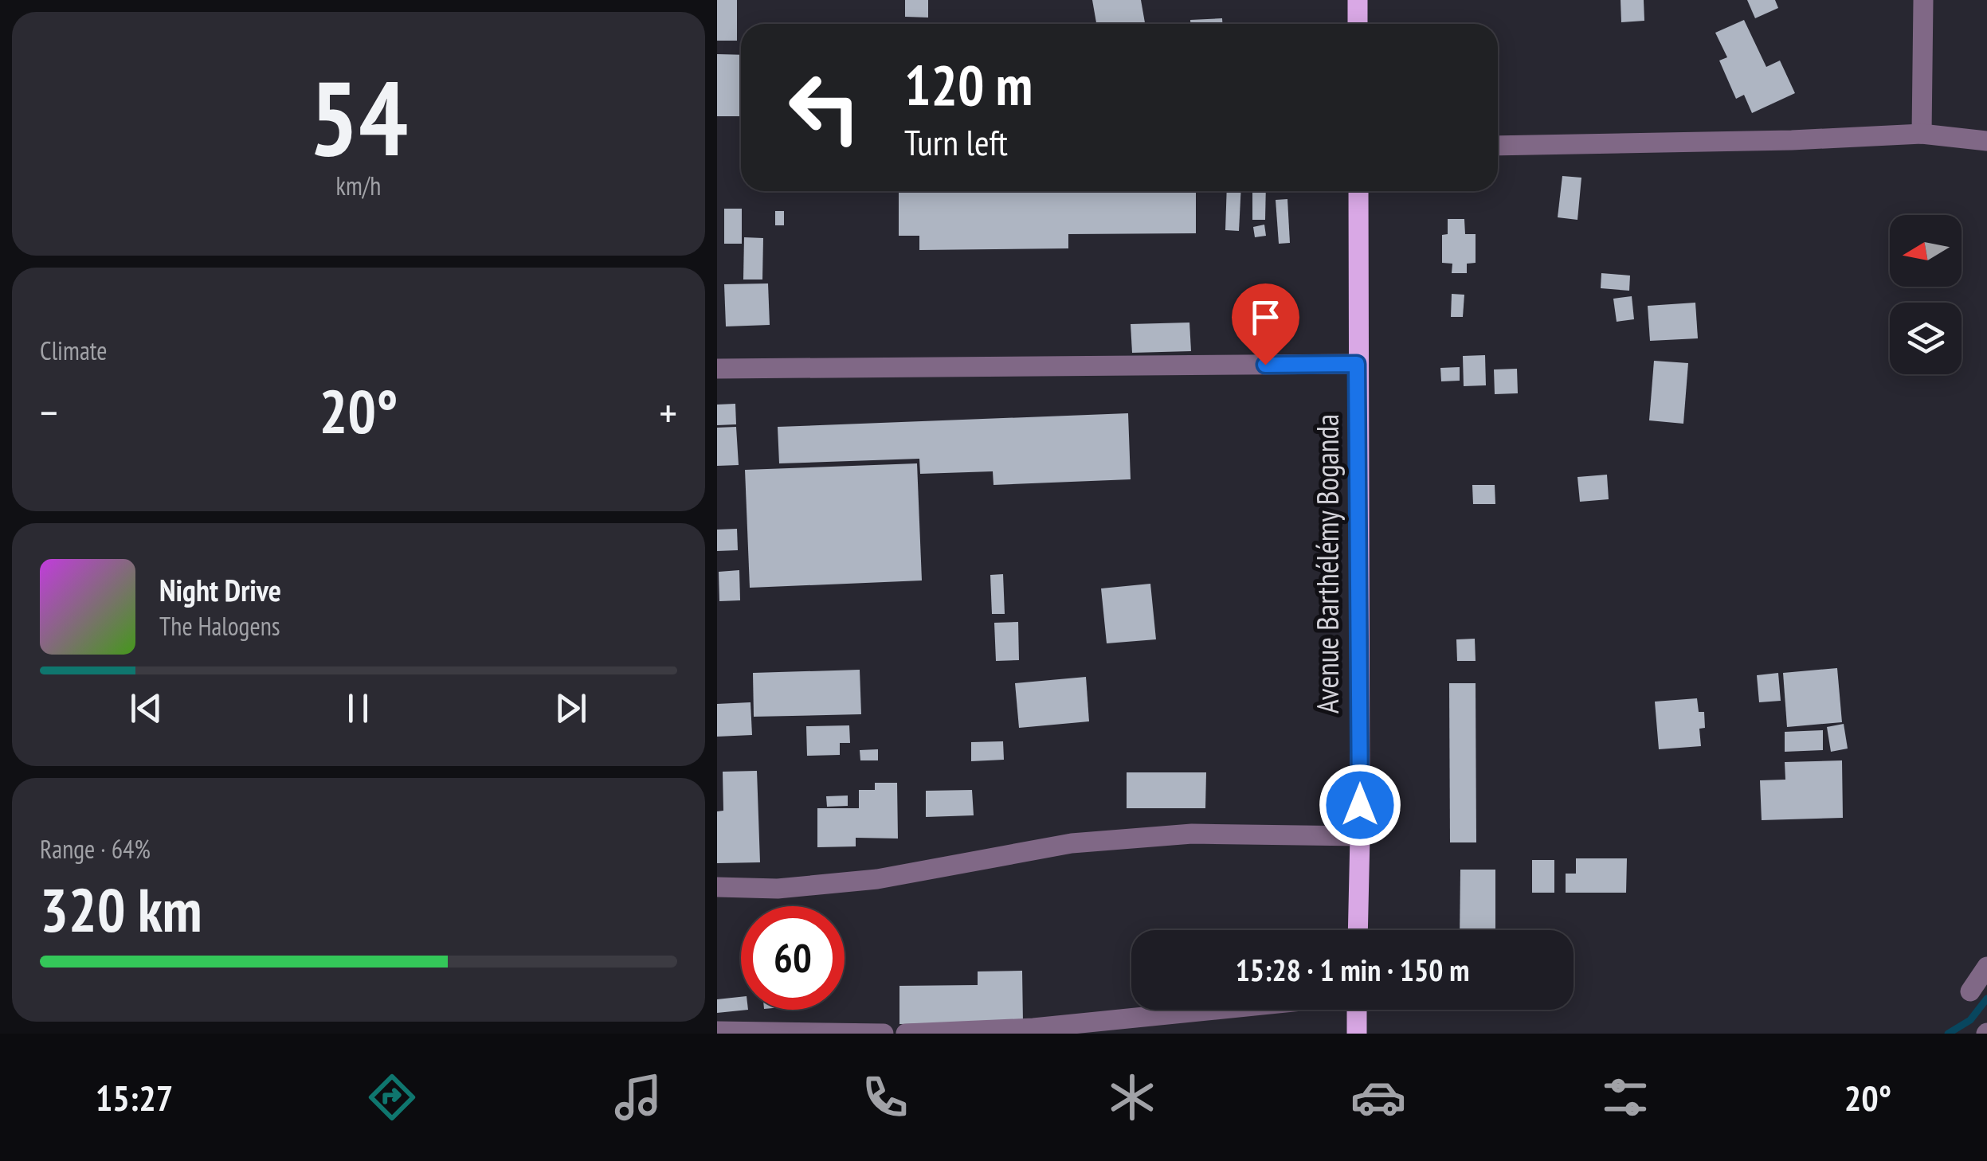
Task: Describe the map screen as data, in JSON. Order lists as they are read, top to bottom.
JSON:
{
  "streets": {
    "main road": ["Avenue Barthélémy Boganda"]
  },
  "north": "left",
  "page": {
    "tile": [
      ["54", "km/h"],
      "Climate",
      ["Range · 64%", "320 km"]
    ],
    "turn": ["120 m", "Turn left"],
    "heat": ["−", "20°", "+"],
    "song": ["Night Drive", "The Halogens"],
    "limit": "60",
    "trip": "15:28 · 1 min · 150 m",
    "tabs": ["15:27", "20°"]
  }
}
